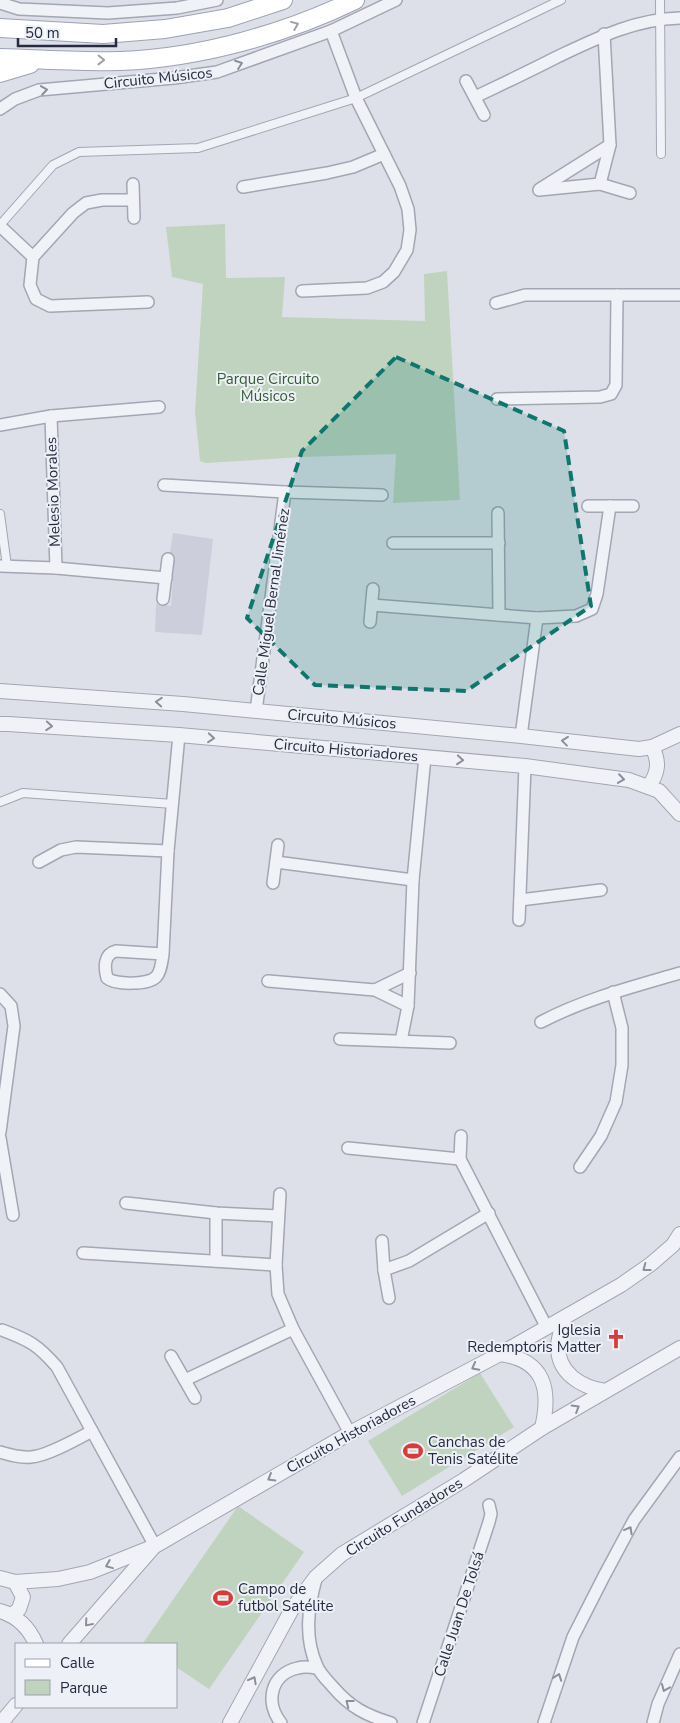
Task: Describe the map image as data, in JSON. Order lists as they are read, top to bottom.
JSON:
{
  "streets": {
    "street": [
      "Circuito Músicos",
      "Melesio Morales",
      "Calle Miguel Bernal Jiménez",
      "Circuito Historiadores",
      "Circuito Fundadores",
      "Calle Juan De Tolsá"
    ]
  },
  "crossings": [
    ["Circuito Músicos", "Calle Miguel Bernal Jiménez"]
  ],
  "one_way": ["Circuito Fundadores"],
  "parks": ["Parque Circuito Músicos"],
  "places": {
    "church": ["Iglesia Redemptoris Matter"],
    "sports": ["Canchas de Tenis Satélite", "Campo de futbol Satélite"]
  },
  "legend": ["Calle", "Parque"],
  "scale_bar": "50 m"
}
